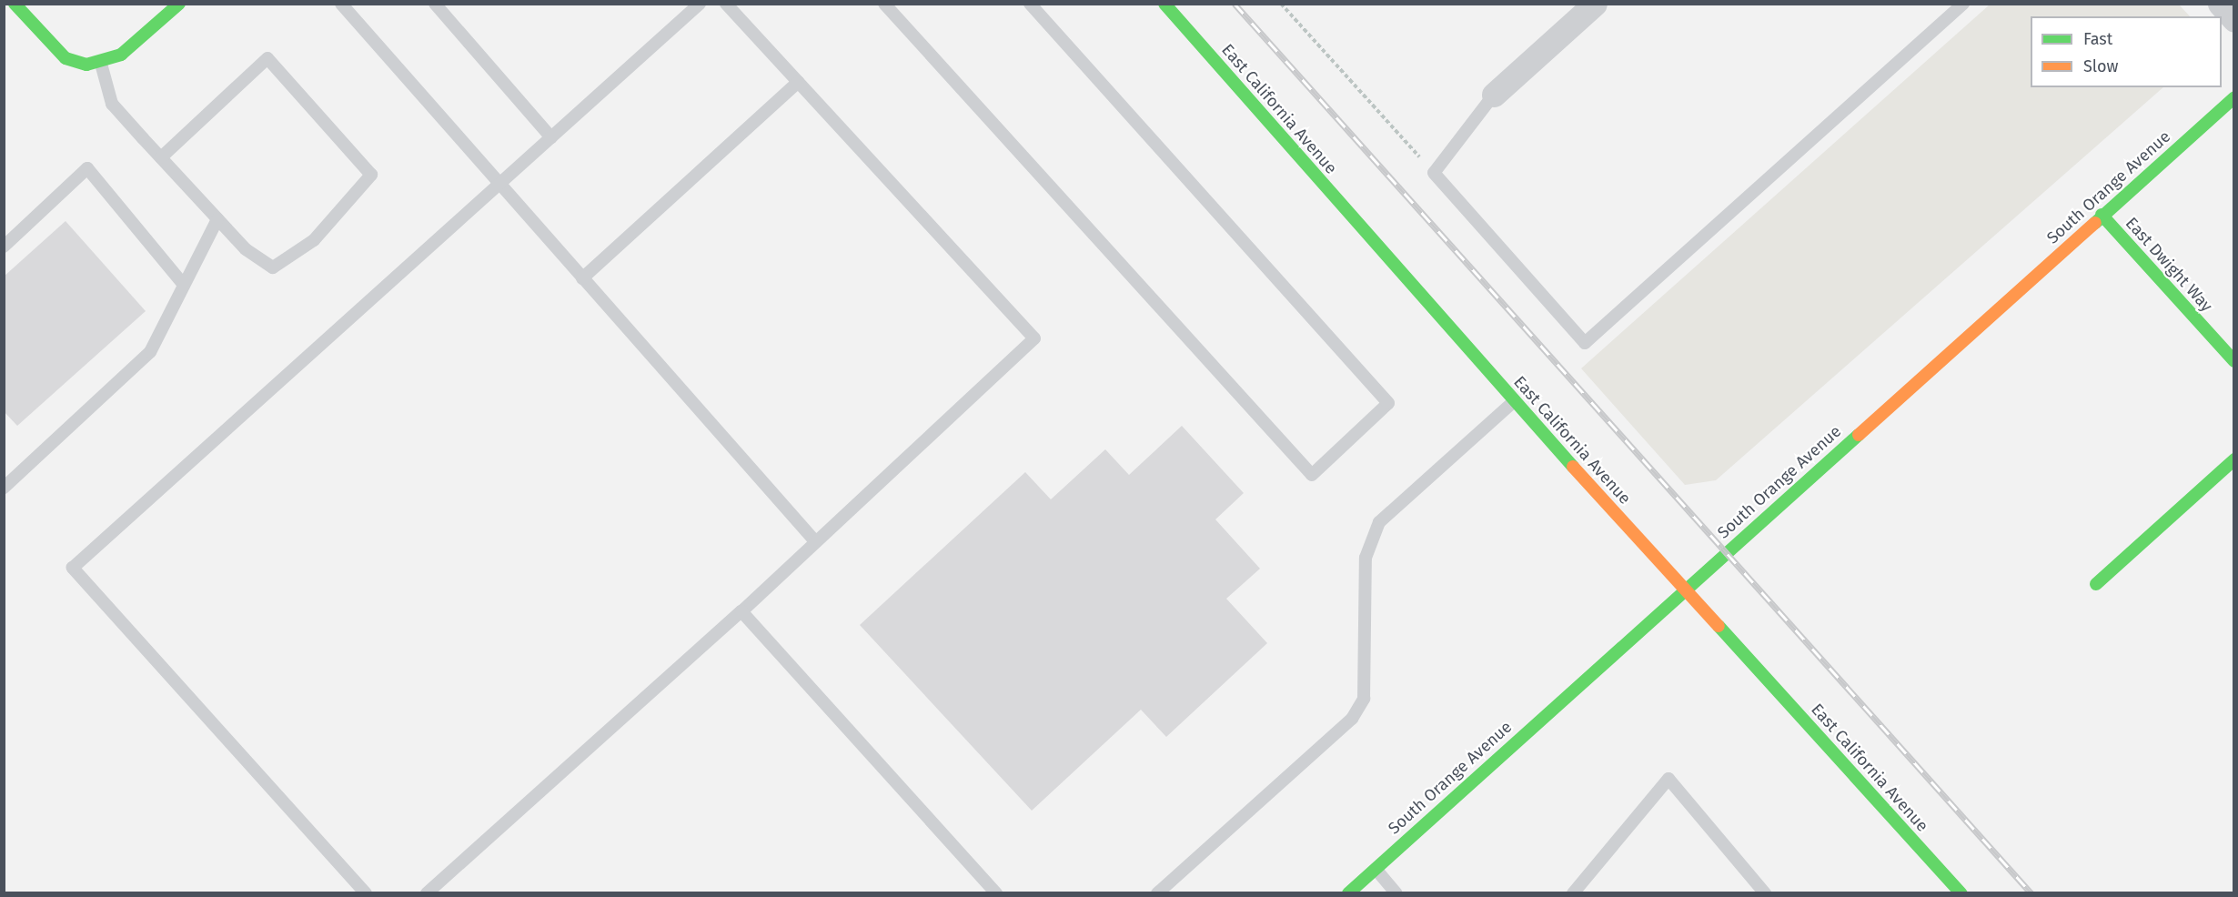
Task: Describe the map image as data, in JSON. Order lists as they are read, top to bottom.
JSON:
{
  "streets": {
    "street": ["East California Avenue", "South Orange Avenue", "East Dwight Way"]
  },
  "crossings": [
    ["East California Avenue", "South Orange Avenue"],
    ["South Orange Avenue", "East Dwight Way"]
  ],
  "legend": ["Fast", "Slow"]
}
